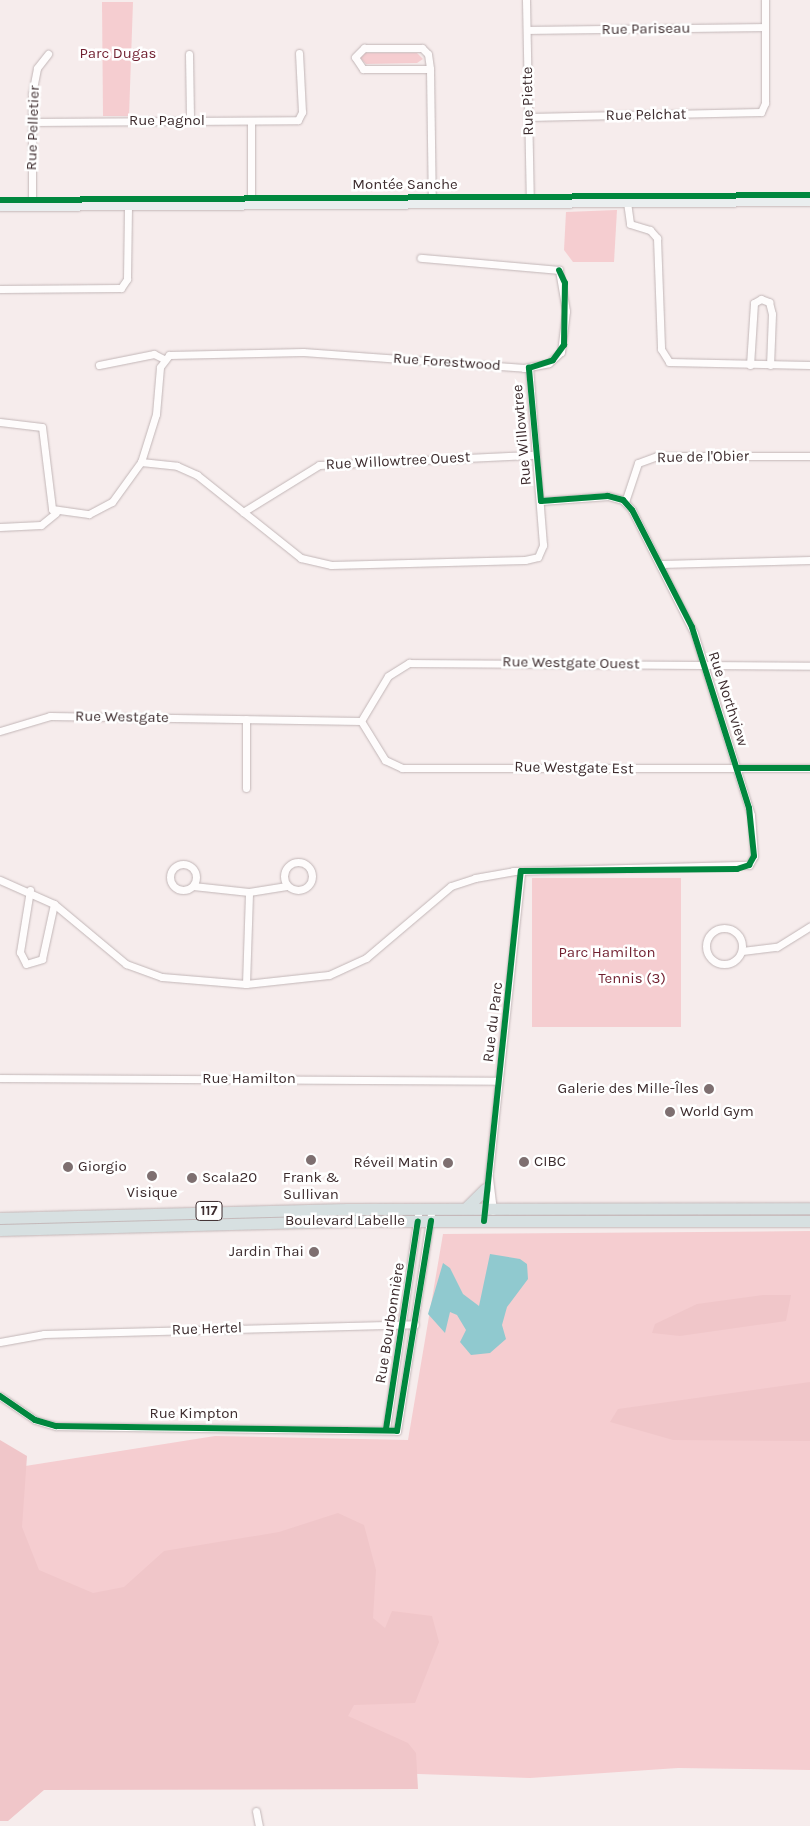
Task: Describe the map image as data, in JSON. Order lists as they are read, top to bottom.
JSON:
{
  "streets": {
    "main road": ["117", "Boulevard Labelle"],
    "street": [
      "Rue Pariseau",
      "Rue Piette",
      "Rue Pelchat",
      "Rue Pagnol",
      "Rue Pelletier",
      "Montée Sanche",
      "Rue Forestwood",
      "Rue Willowtree",
      "Rue de l'Obier",
      "Rue Willowtree Ouest",
      "Rue Westgate Ouest",
      "Rue Northview",
      "Rue Westgate",
      "Rue Westgate Est",
      "Rue du Parc",
      "Rue Hamilton",
      "Rue Bourbonnière",
      "Rue Hertel",
      "Rue Kimpton"
    ]
  },
  "crossings": [
    ["Rue Pariseau", "Rue Piette"],
    ["Rue Pariseau", "Rue Pelchat"],
    ["Rue Piette", "Rue Pelchat"],
    ["Rue Piette", "Montée Sanche"],
    ["Rue Pagnol", "Rue Pelletier"],
    ["Rue Pelletier", "Montée Sanche"],
    ["Rue Forestwood", "Rue Willowtree"],
    ["Rue Willowtree", "Rue Willowtree Ouest"],
    ["Rue de l'Obier", "Rue Northview"],
    ["Rue Westgate Ouest", "Rue Northview"],
    ["Rue Westgate Ouest", "Rue Westgate"],
    ["Rue Westgate Ouest", "Rue Westgate Est"],
    ["Rue Northview", "Rue Westgate Est"],
    ["Rue Northview", "Rue du Parc"],
    ["Rue Westgate", "Rue Westgate Est"],
    ["Rue du Parc", "Rue Hamilton"],
    ["Rue du Parc", "Boulevard Labelle"],
    ["Boulevard Labelle", "Rue Bourbonnière"],
    ["Rue Bourbonnière", "Rue Hertel"],
    ["Rue Bourbonnière", "Rue Kimpton"]
  ],
  "parks": ["Parc Dugas", "Parc Hamilton", "Tennis (3)"],
  "places": [
    "Galerie des Mille-Îles",
    "World Gym",
    "Frank & Sullivan",
    "CIBC",
    "Réveil Matin",
    "Giorgio",
    "Visique",
    "Scala20",
    "Jardin Thai"
  ]
}
